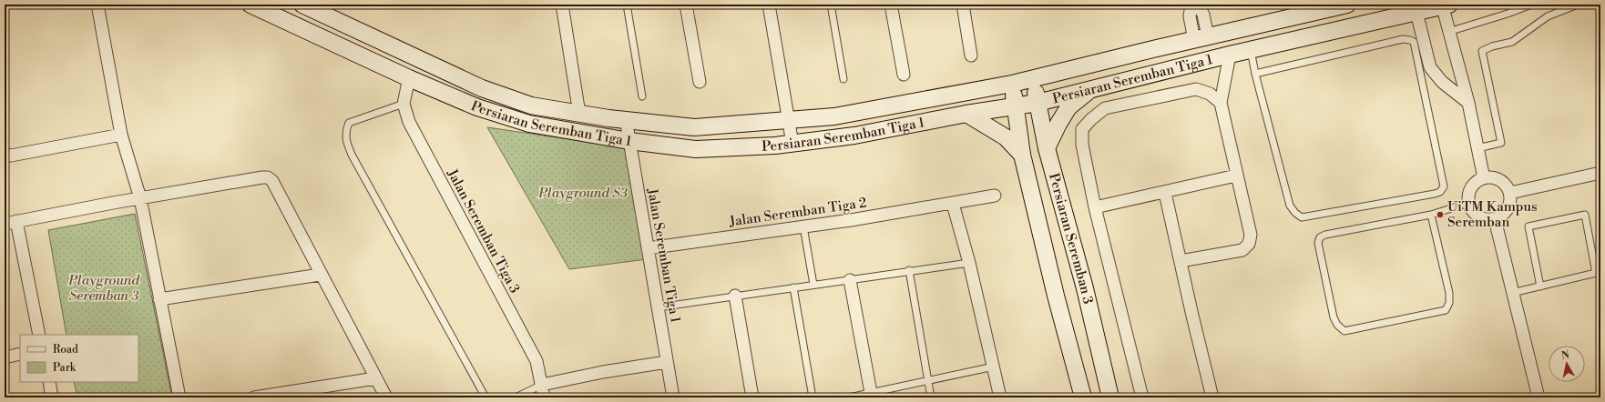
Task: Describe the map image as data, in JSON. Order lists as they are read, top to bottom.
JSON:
{
  "streets": {
    "main road": ["Persiaran Seremban Tiga 1", "Persiaran Seremban 3"],
    "street": ["Jalan Seremban Tiga 2", "Jalan Seremban Tiga 3", "Jalan Seremban Tiga 1"]
  },
  "crossings": [
    ["Persiaran Seremban Tiga 1", "Jalan Seremban Tiga 3"],
    ["Persiaran Seremban Tiga 1", "Persiaran Seremban 3"],
    ["Persiaran Seremban Tiga 1", "Jalan Seremban Tiga 1"],
    ["Jalan Seremban Tiga 2", "Jalan Seremban Tiga 1"]
  ],
  "parks": ["Playground S3", "Playground Seremban 3"],
  "places": ["UiTM Kampus Seremban"],
  "legend": ["Road", "Park"],
  "north": "top"
}
